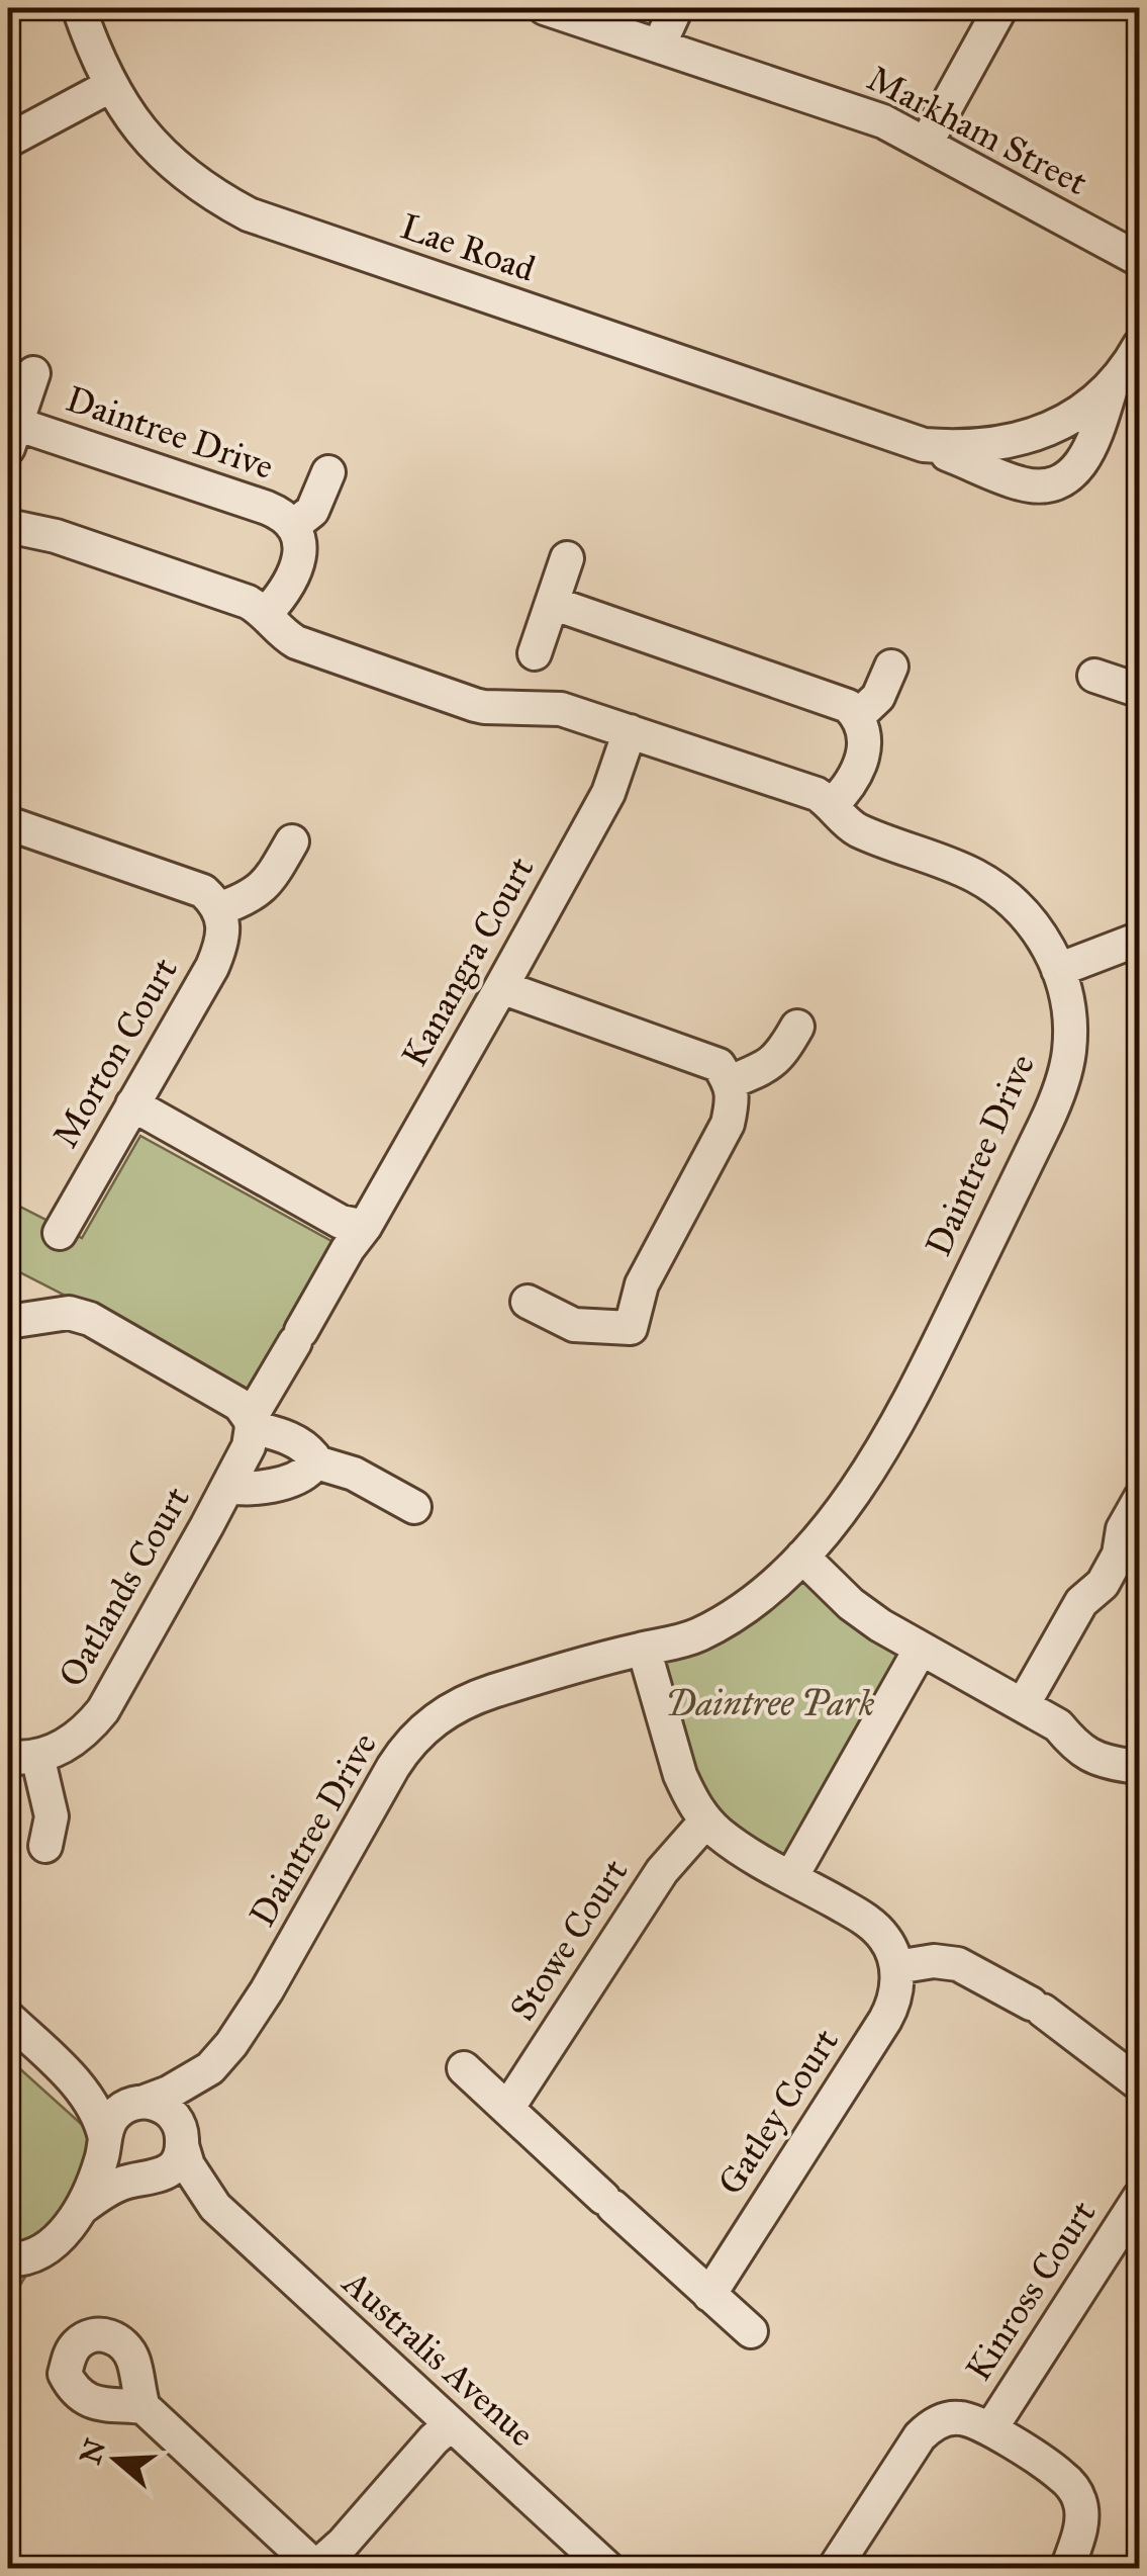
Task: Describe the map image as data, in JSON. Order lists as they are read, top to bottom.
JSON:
{
  "streets": {
    "street": [
      "Markham Street",
      "Lae Road",
      "Daintree Drive",
      "Kanangra Court",
      "Morton Court",
      "Oatlands Court",
      "Stowe Court",
      "Gatley Court",
      "Kinross Court",
      "Australis Avenue"
    ]
  },
  "crossings": [
    ["Daintree Drive", "Kanangra Court"],
    ["Daintree Drive", "Australis Avenue"],
    ["Kanangra Court", "Oatlands Court"]
  ],
  "parks": ["Daintree Park"],
  "north": "left"
}
